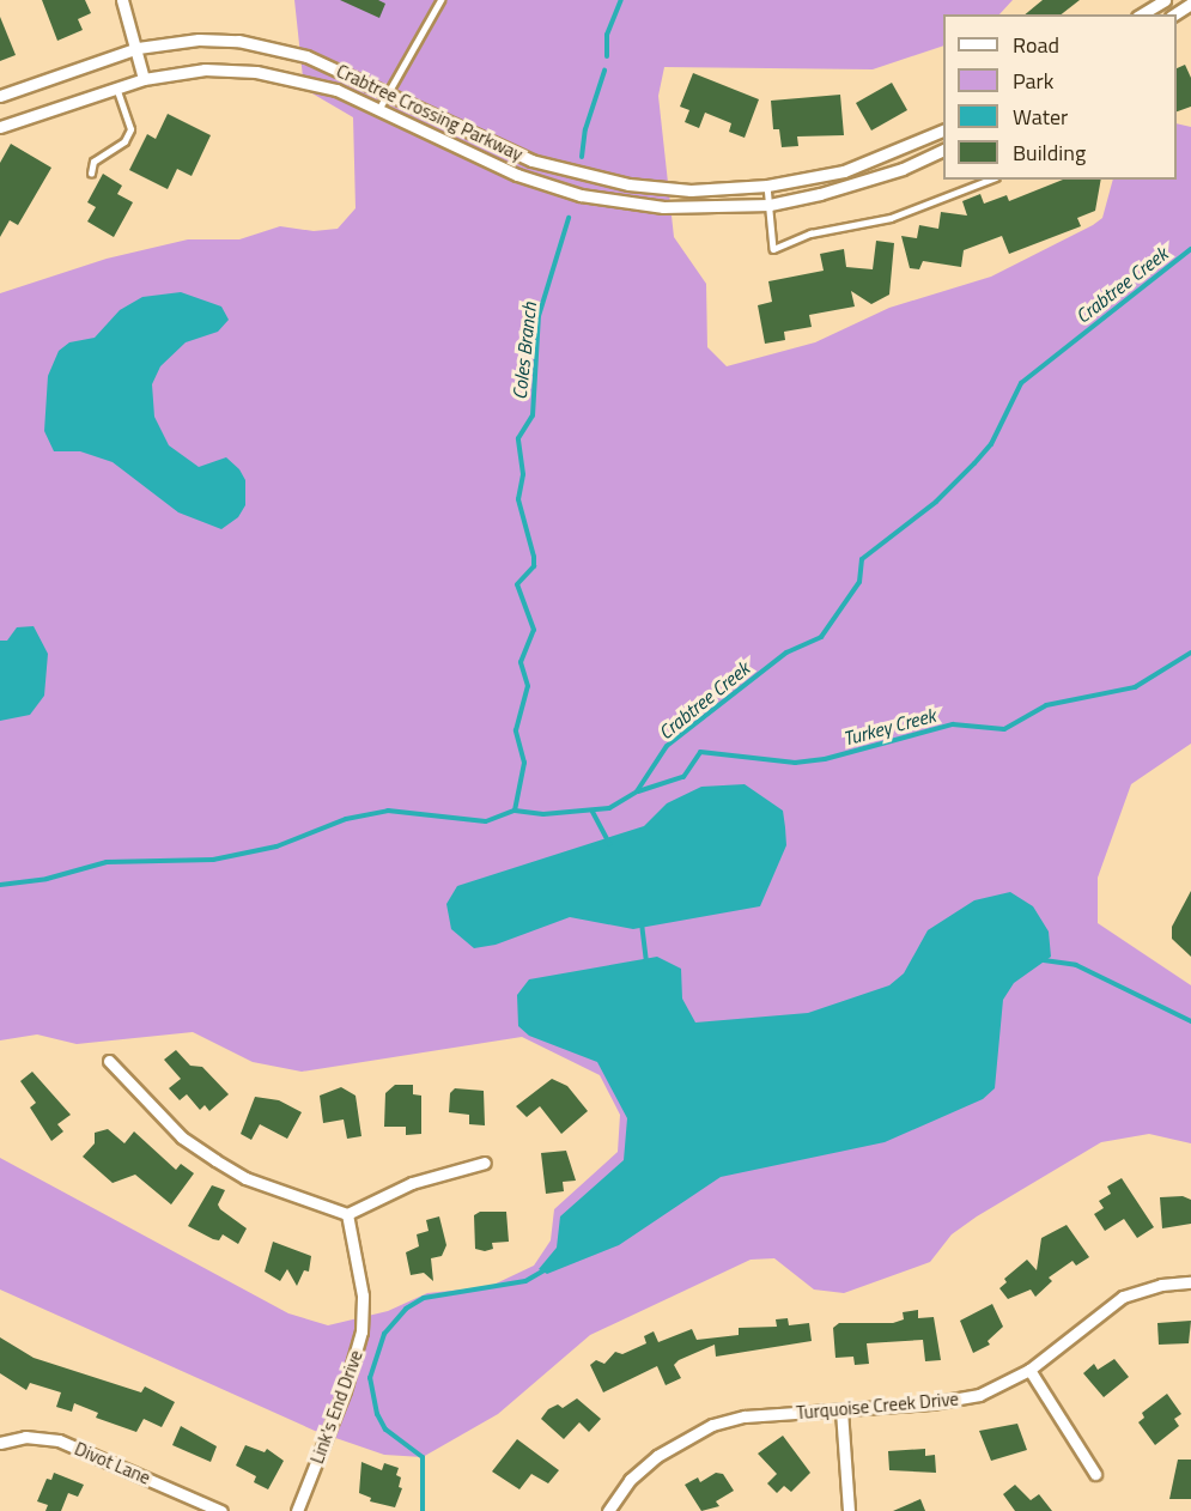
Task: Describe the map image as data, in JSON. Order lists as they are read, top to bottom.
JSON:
{
  "streets": {
    "street": [
      "Crabtree Crossing Parkway",
      "Turquoise Creek Drive",
      "Link's End Drive",
      "Divot Lane"
    ]
  },
  "water": ["Crabtree Creek", "Coles Branch", "Turkey Creek"],
  "legend": [
    "Road",
    "Park",
    "Water",
    "Building"
  ]
}
